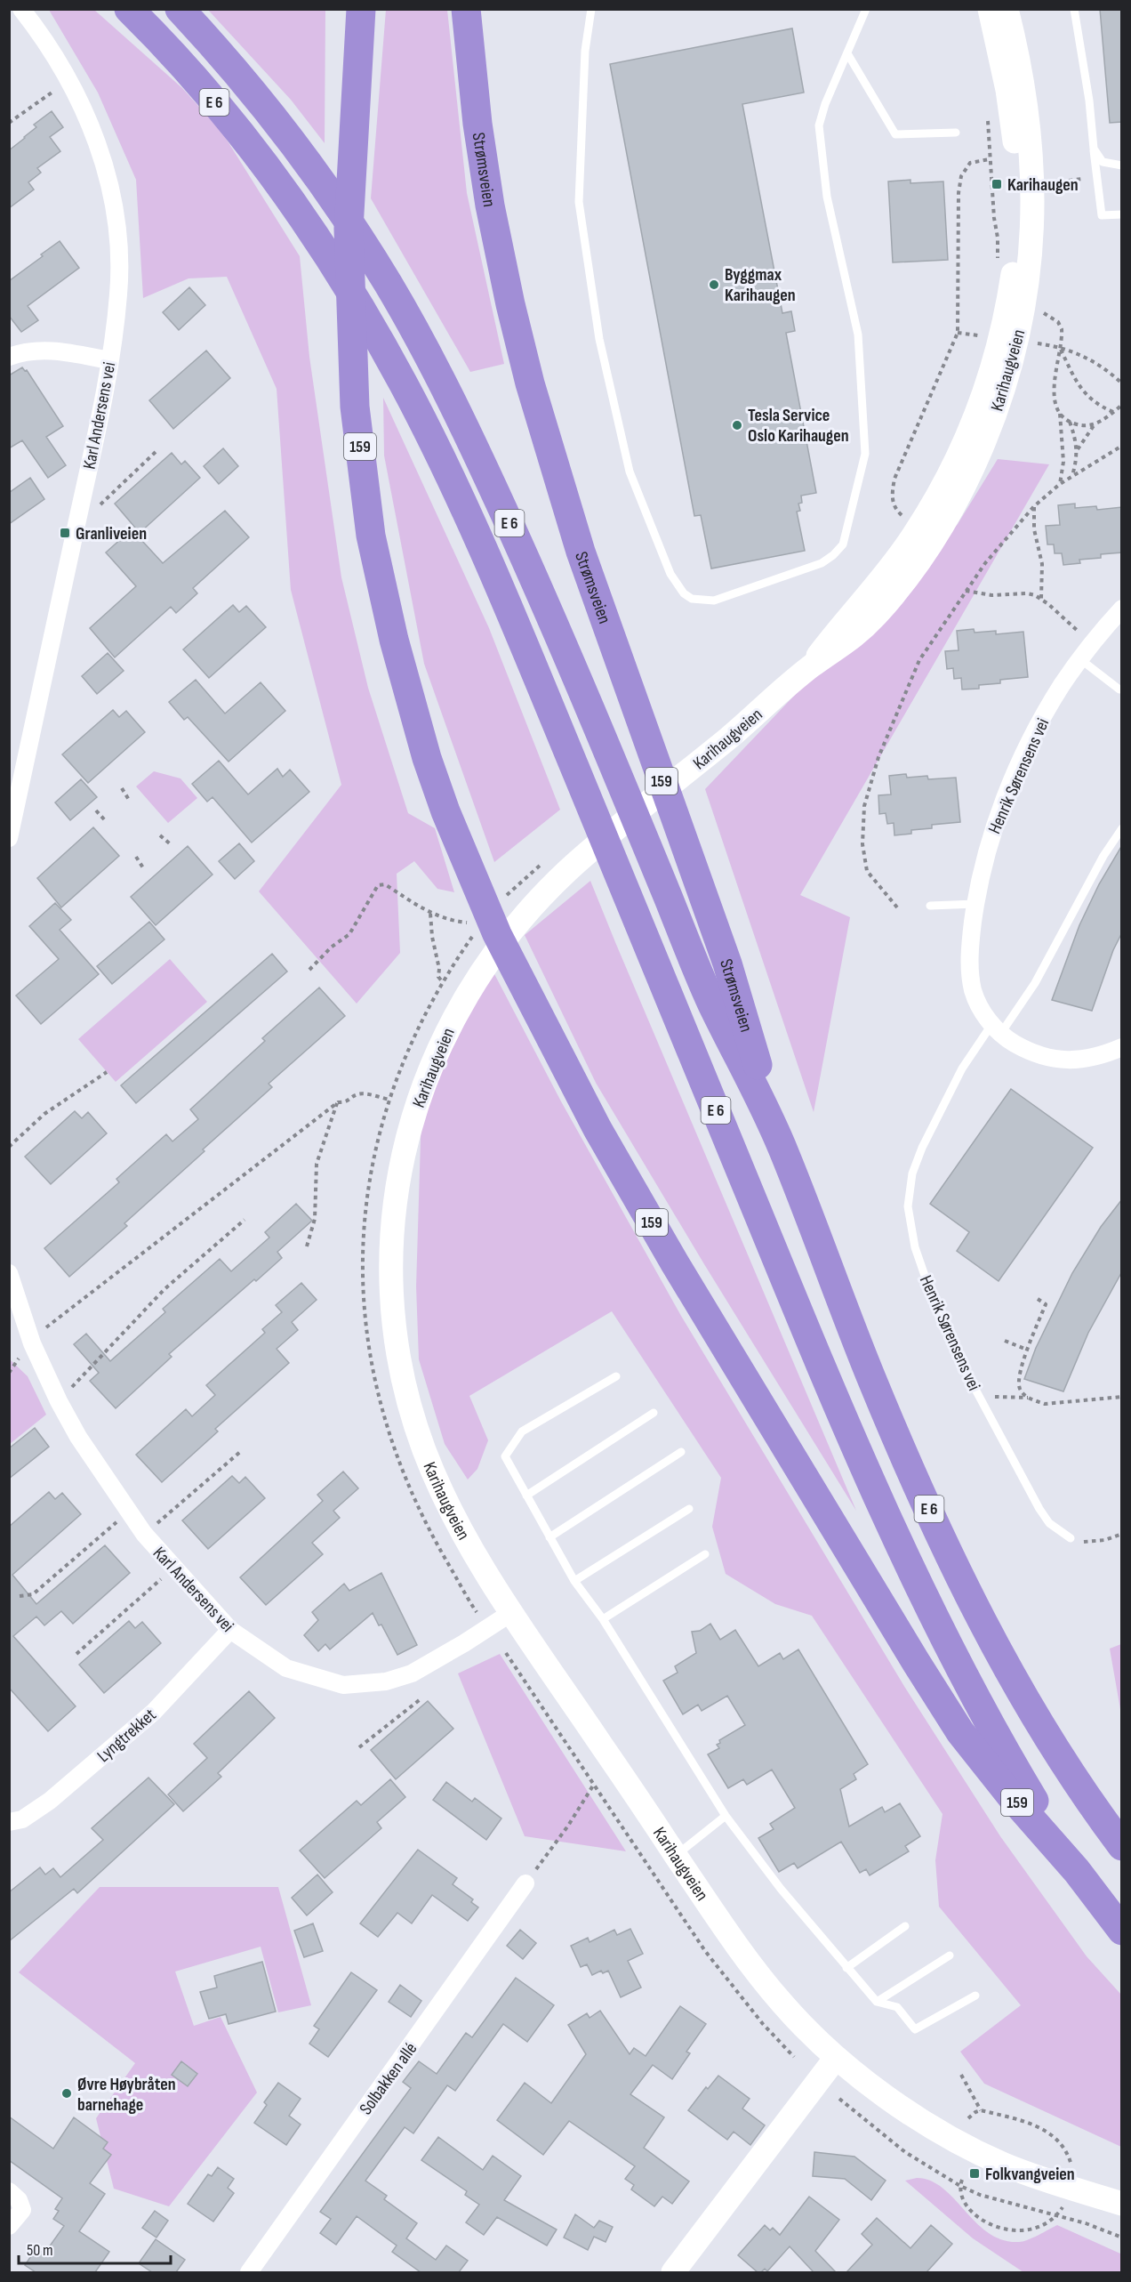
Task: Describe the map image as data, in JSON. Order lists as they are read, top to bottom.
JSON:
{
  "streets": {
    "highway": ["E 6", "Strømsveien", "159"],
    "main road": ["Karihaugveien"],
    "street": [
      "Karl Andersens vei",
      "Henrik Sørensens vei",
      "Lyngtrekket",
      "Solbakken allé"
    ]
  },
  "crossings": [
    ["E 6", "Strømsveien"],
    ["E 6", "159"],
    ["Karihaugveien", "Karl Andersens vei"],
    ["Karl Andersens vei", "Lyngtrekket"]
  ],
  "places": {
    "transit": ["Karihaugen", "Granliveien", "Folkvangveien"],
    "other": ["Byggmax Karihaugen", "Tesla Service Oslo Karihaugen", "Øvre Høybråten barnehage"]
  },
  "scale_bar": "50 m"
}
